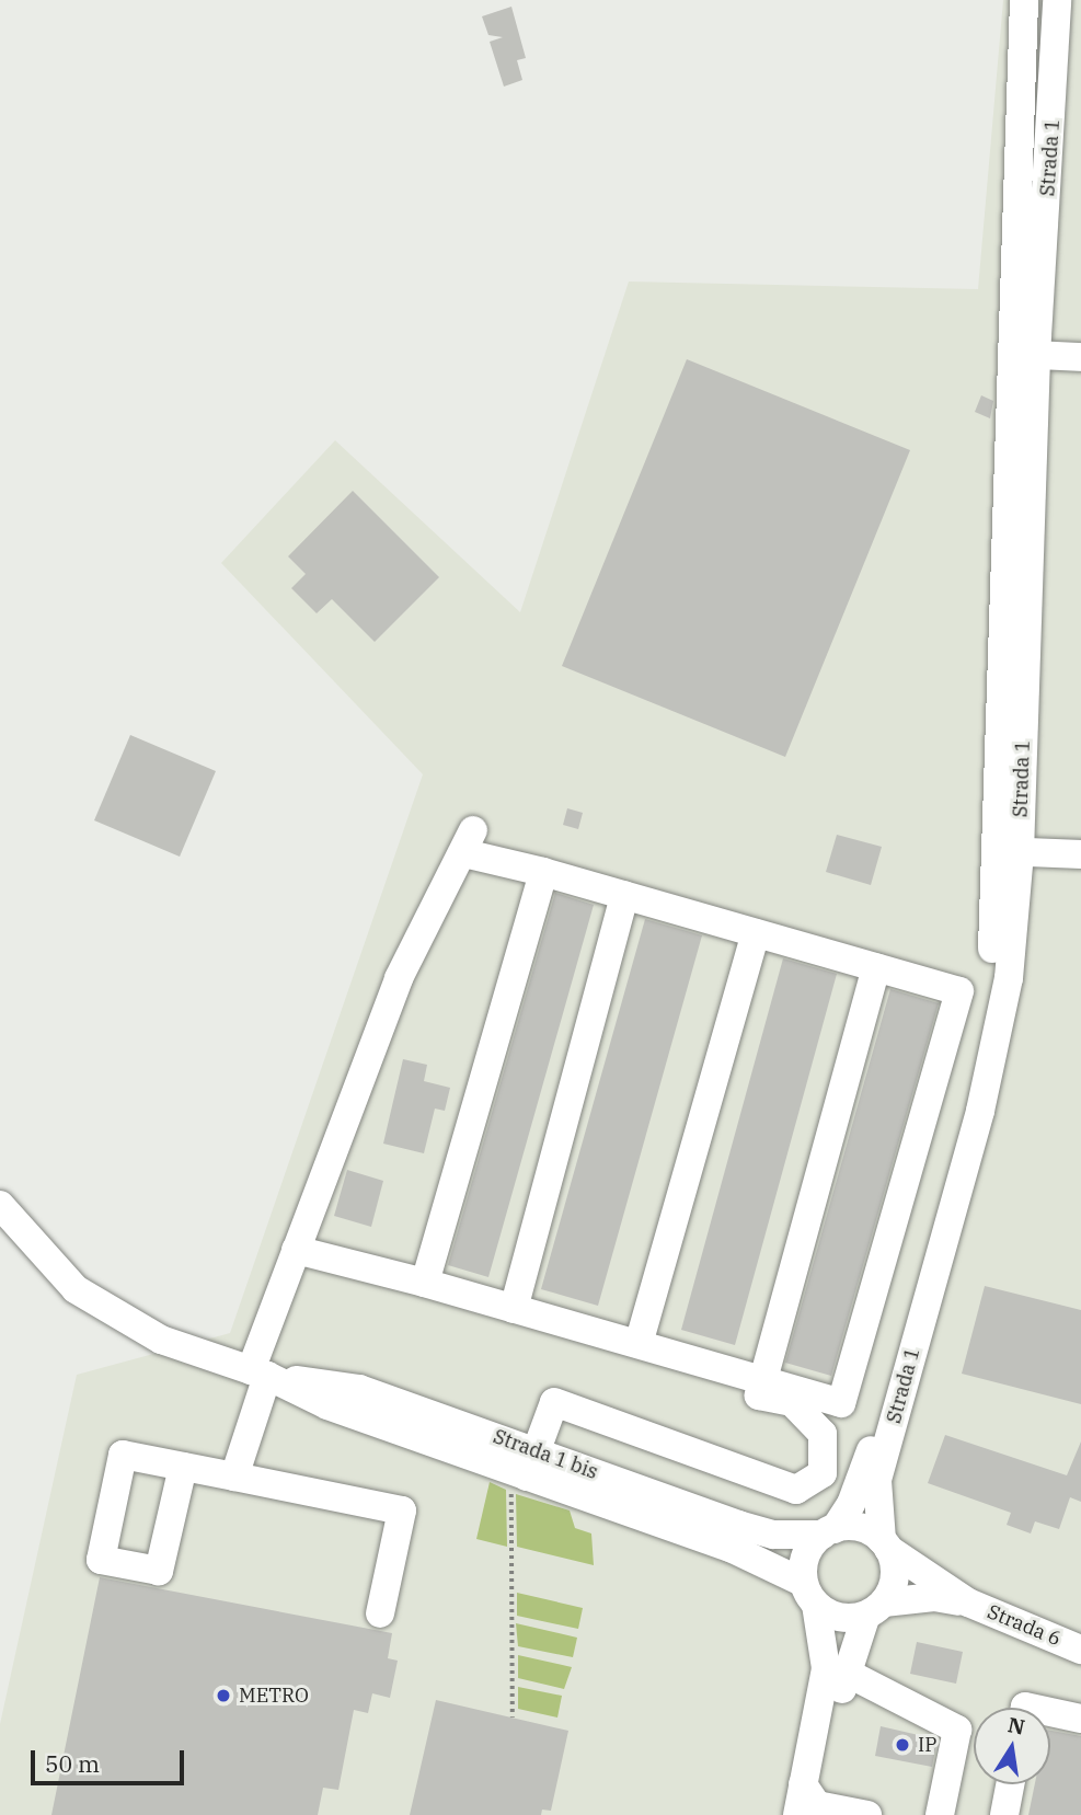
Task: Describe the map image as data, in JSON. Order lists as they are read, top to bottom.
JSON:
{
  "streets": {
    "street": ["Strada 1", "Strada 1 bis", "Strada 6"]
  },
  "crossings": [
    ["Strada 1", "Strada 1 bis"],
    ["Strada 1", "Strada 6"],
    ["Strada 1 bis", "Strada 6"]
  ],
  "places": ["METRO", "IP"],
  "scale_bar": "50 m",
  "north": "top"
}
